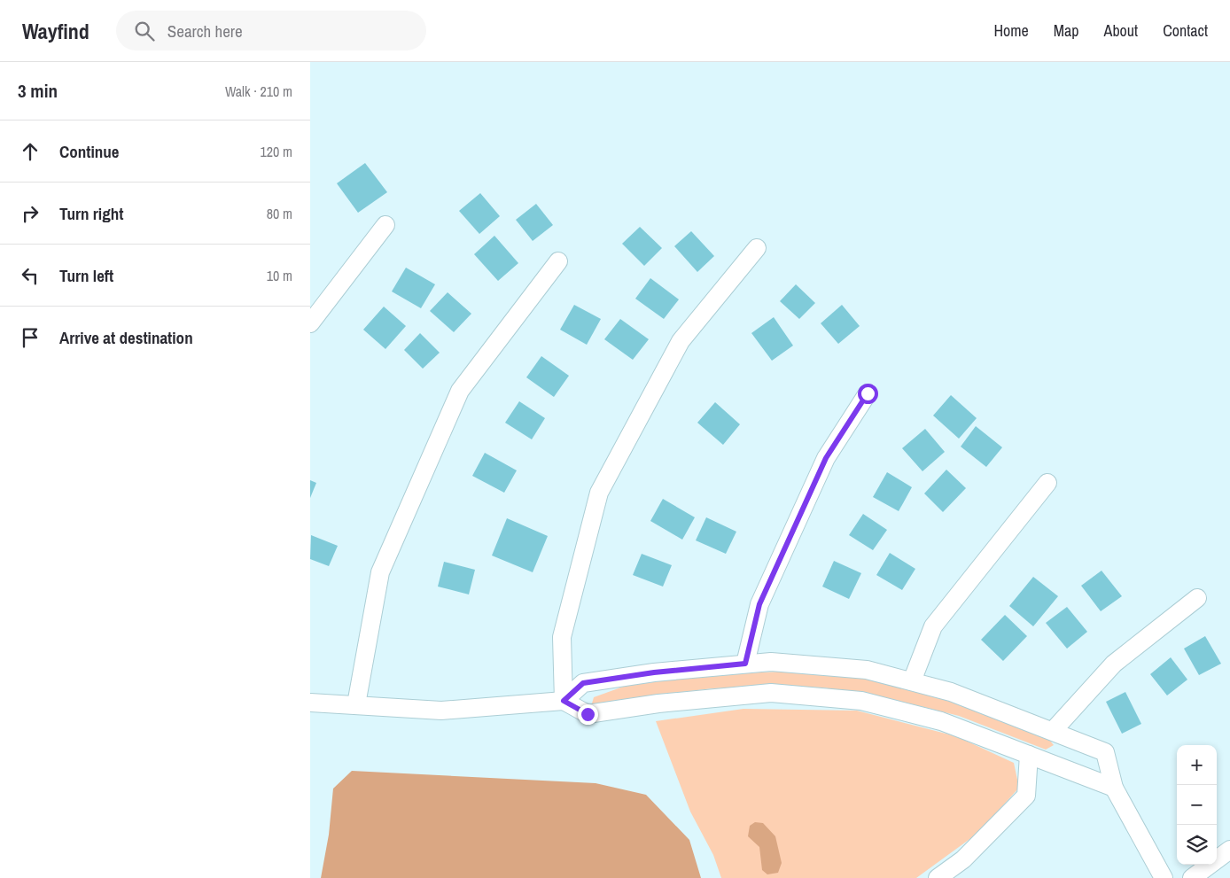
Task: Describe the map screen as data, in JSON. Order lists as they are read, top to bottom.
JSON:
{
  "page": {
    "header": "Wayfind",
    "search": "Search here",
    "nav": [
      "Home",
      "Map",
      "About",
      "Contact"
    ],
    "heading": ["3 min", "Walk · 210 m"],
    "list": [
      ["Continue", "120 m"],
      ["Turn right", "80 m"],
      ["Turn left", "10 m"],
      "Arrive at destination"
    ],
    "map_buttons": ["+", "−"]
  }
}
